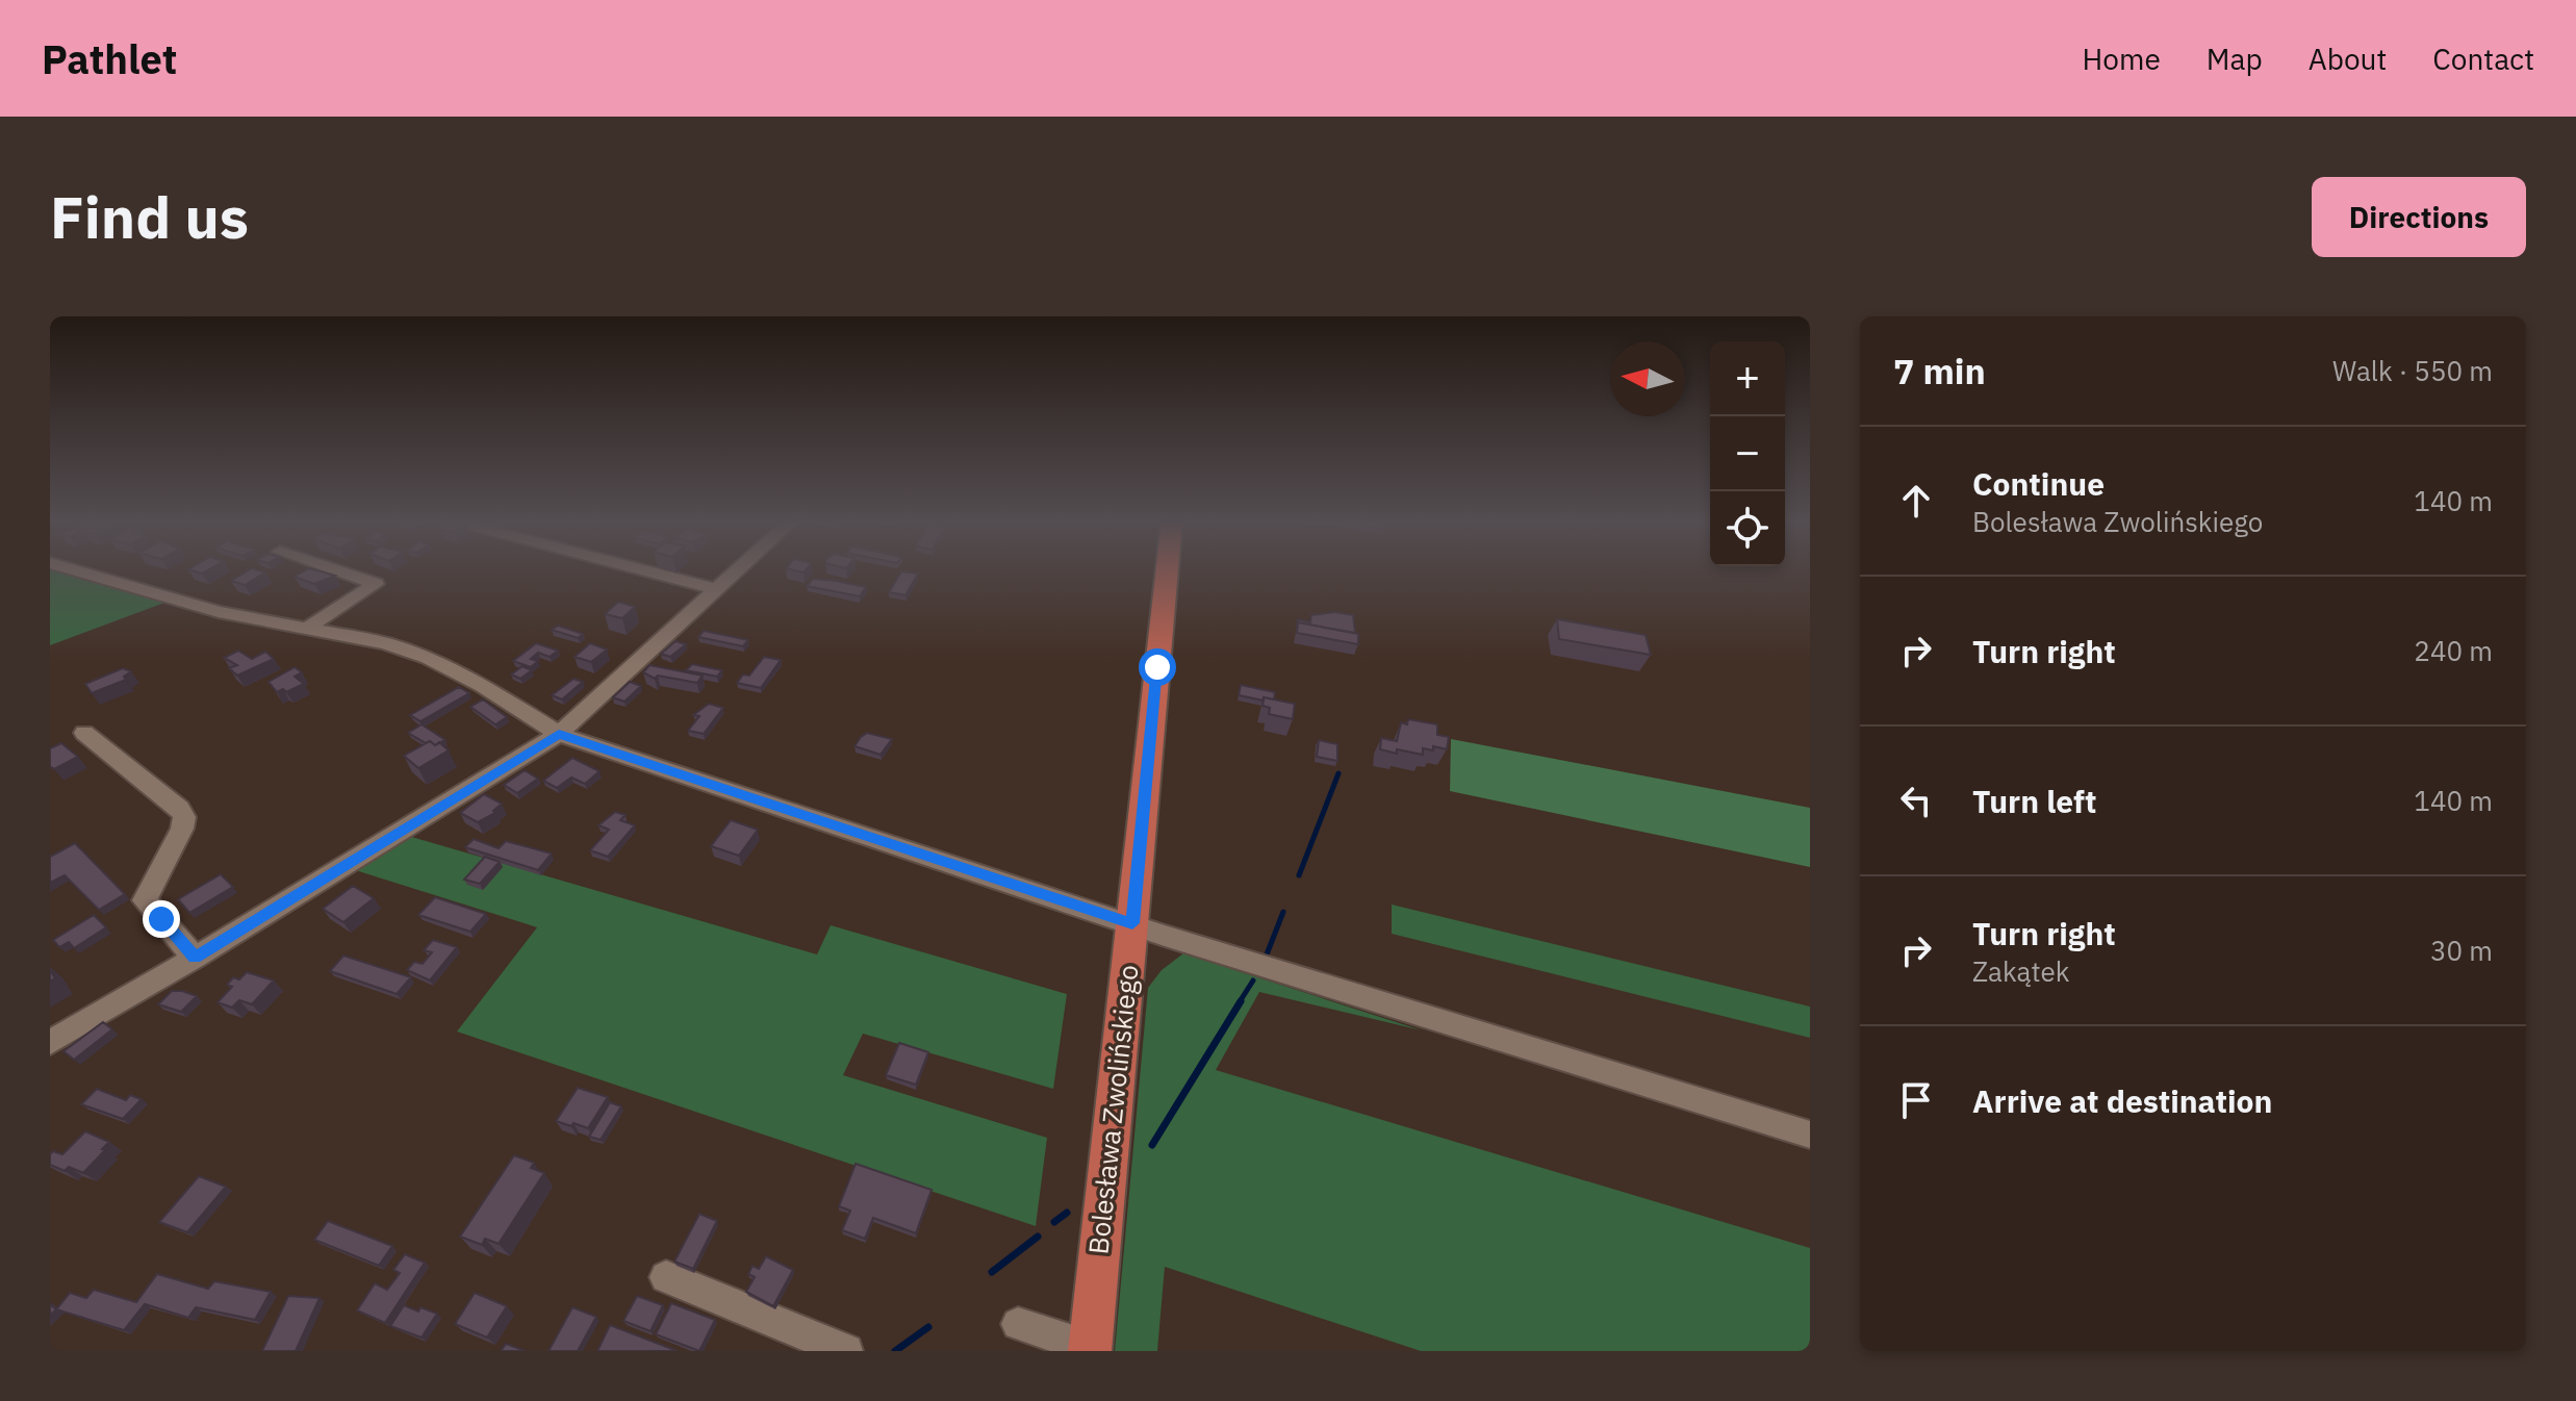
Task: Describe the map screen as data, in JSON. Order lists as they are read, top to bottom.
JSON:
{
  "streets": {
    "main road": ["Bolesława Zwolińskiego"]
  },
  "north": "left",
  "page": {
    "header": "Pathlet",
    "nav": [
      "Home",
      "Map",
      "About",
      "Contact"
    ],
    "buttons": "Directions",
    "title": "Find us",
    "heading": ["7 min", "Walk · 550 m"],
    "map_buttons": ["+", "−"],
    "list": [
      ["Continue", "Bolesława Zwolińskiego", "140 m"],
      ["Turn right", "240 m"],
      ["Turn left", "140 m"],
      ["Turn right", "Zakątek", "30 m"],
      "Arrive at destination"
    ]
  }
}
